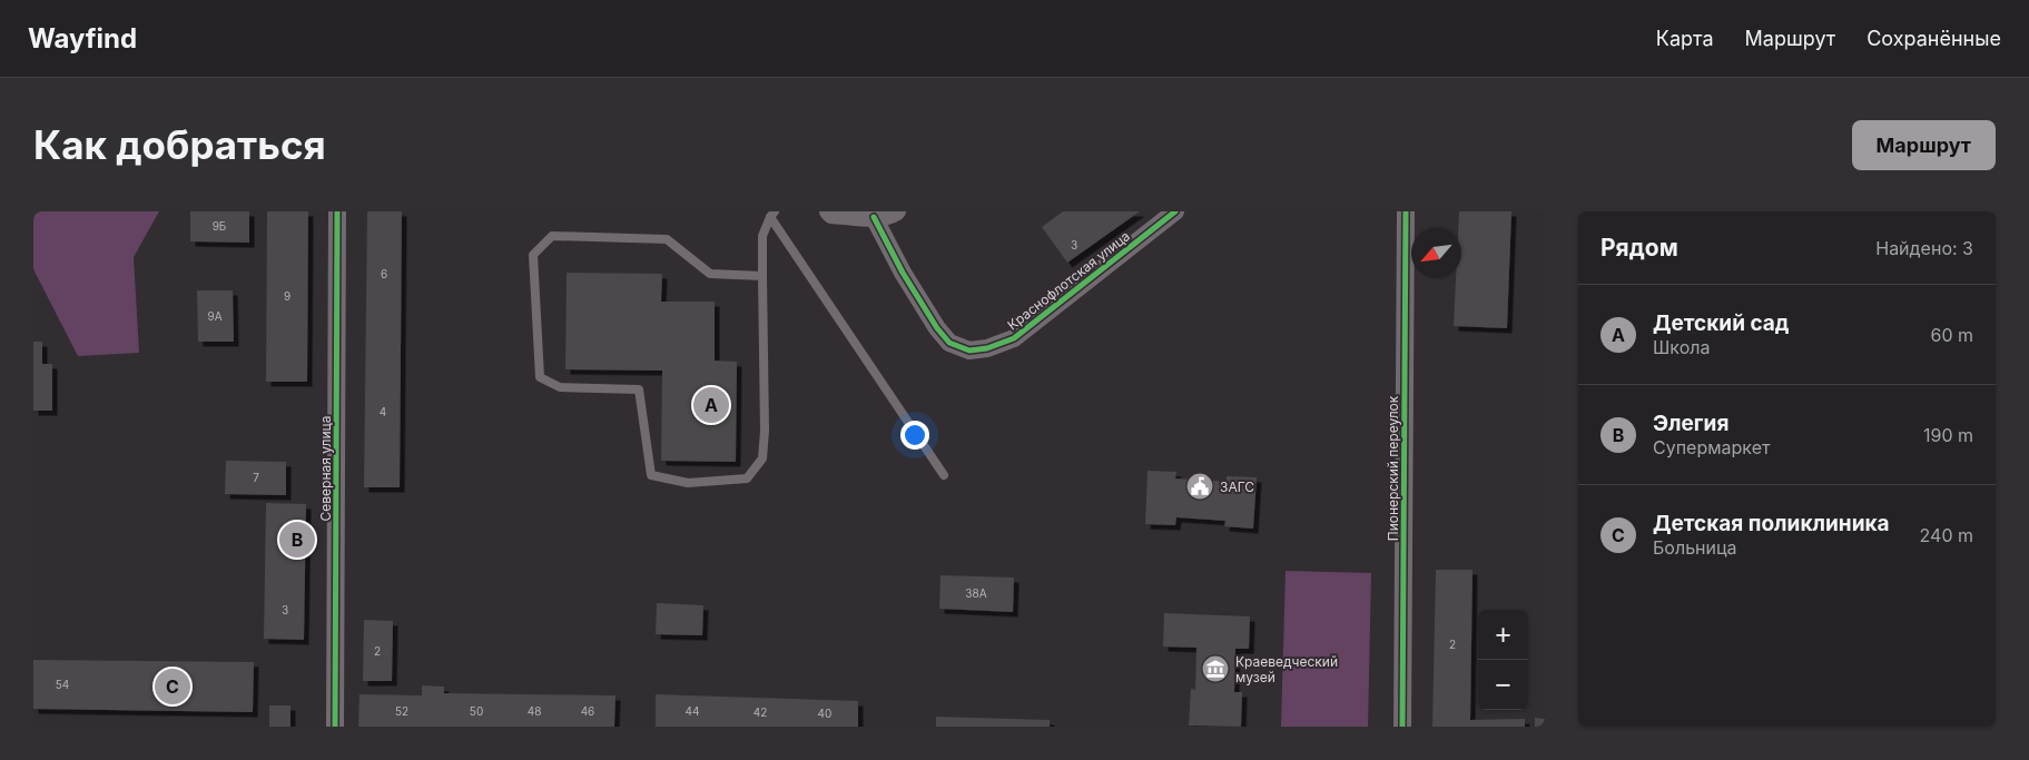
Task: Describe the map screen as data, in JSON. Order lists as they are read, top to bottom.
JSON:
{
  "streets": {
    "street": ["Краснофлотская улица", "Северная улица", "Пионерский переулок"]
  },
  "places": {
    "public building": ["ЗАГС"],
    "museum": ["Краеведческий музей"]
  },
  "house_numbers": [
    "9Б",
    "3",
    "6",
    "9",
    "9А",
    "4",
    "7",
    "38А",
    "3",
    "2",
    "2",
    "54",
    "52",
    "50",
    "48",
    "46",
    "44",
    "42",
    "40"
  ],
  "north": "bottom left",
  "page": {
    "header": "Wayfind",
    "nav": ["Карта", "Маршрут", "Сохранённые"],
    "buttons": "Маршрут",
    "title": "Как добраться",
    "heading": ["Рядом", "Найдено: 3"],
    "list": [
      {
        "mark": "A",
        "name": "Детский сад",
        "note": "Школа",
        "value": "60 m"
      },
      {
        "mark": "B",
        "name": "Элегия",
        "note": "Супермаркет",
        "value": "190 m"
      },
      {
        "mark": "C",
        "name": "Детская поликлиника",
        "note": "Больница",
        "value": "240 m"
      }
    ],
    "pins": ["A", "B", "C"],
    "map_buttons": ["+", "−"]
  }
}
